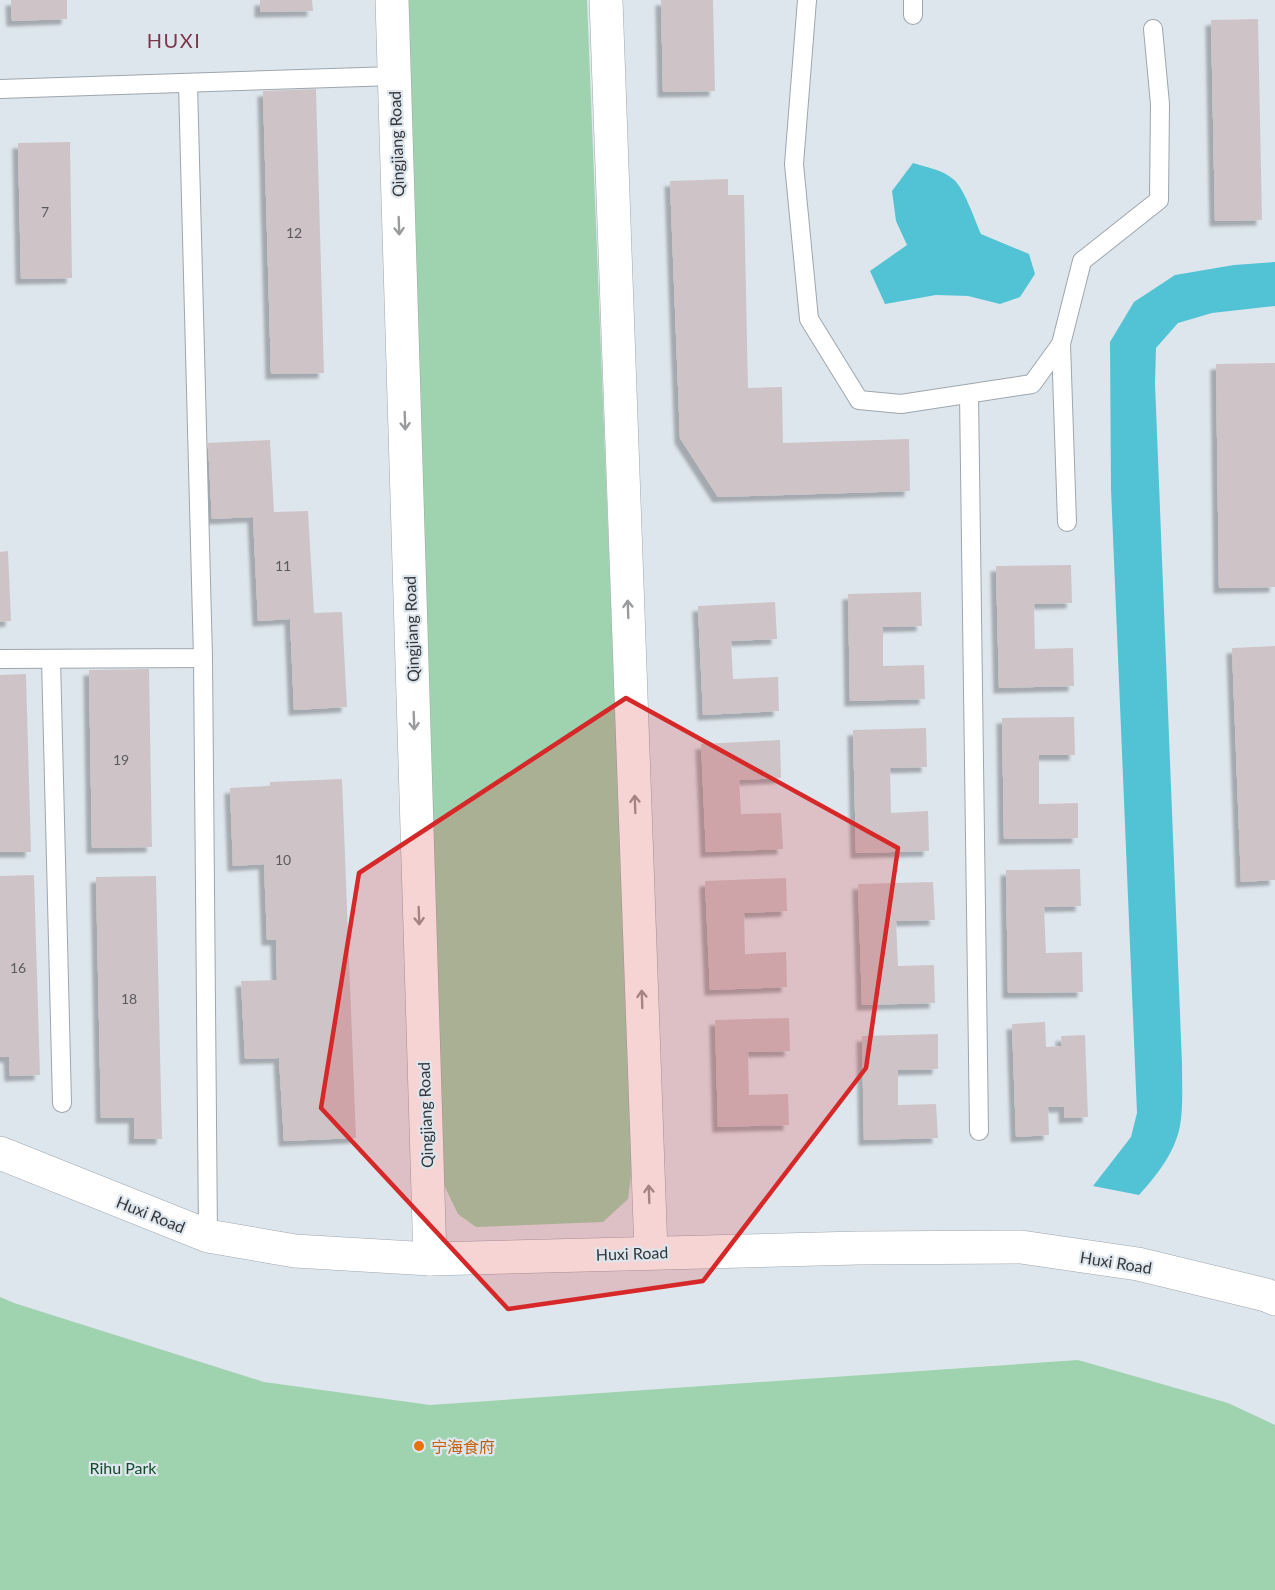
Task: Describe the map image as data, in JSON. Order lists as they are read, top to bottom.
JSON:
{
  "streets": {
    "street": ["Qingjiang Road", "Huxi Road"]
  },
  "crossings": [
    ["Qingjiang Road", "Huxi Road"]
  ],
  "districts": ["HUXI"],
  "parks": ["Rihu Park"],
  "places": ["宁海食府"],
  "house_numbers": [
    "7",
    "12",
    "11",
    "19",
    "10",
    "16",
    "18"
  ]
}
